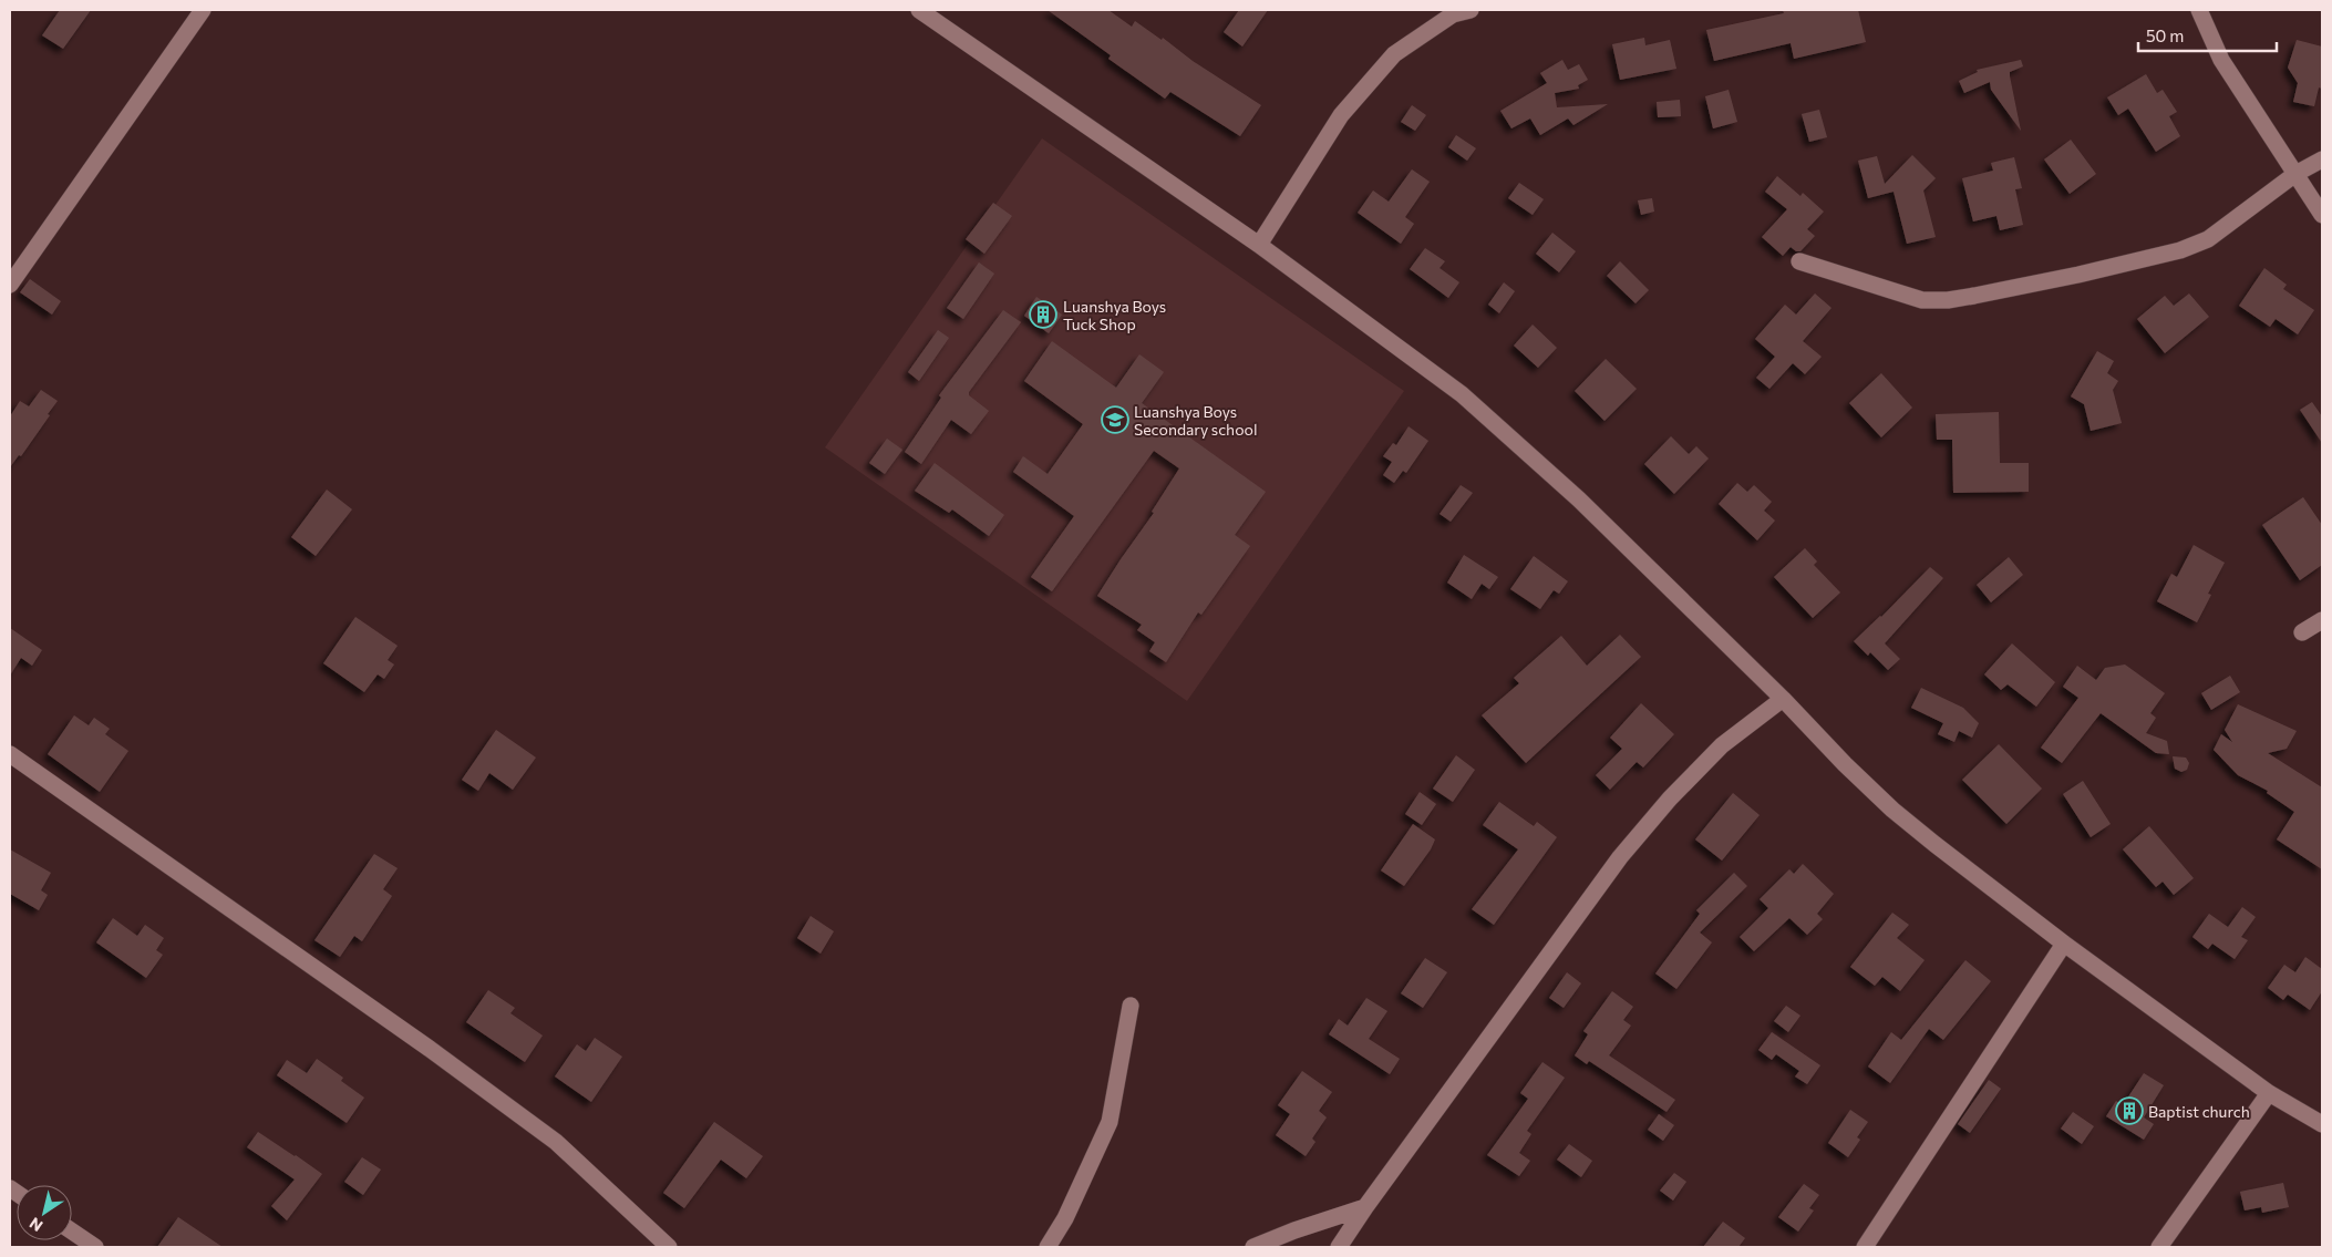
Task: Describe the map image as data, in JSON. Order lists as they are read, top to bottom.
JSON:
{
  "places": {
    "building": ["Luanshya Boys Tuck Shop", "Baptist church"],
    "school or university": ["Luanshya Boys Secondary school"]
  },
  "scale_bar": "50 m",
  "north": "bottom left"
}
